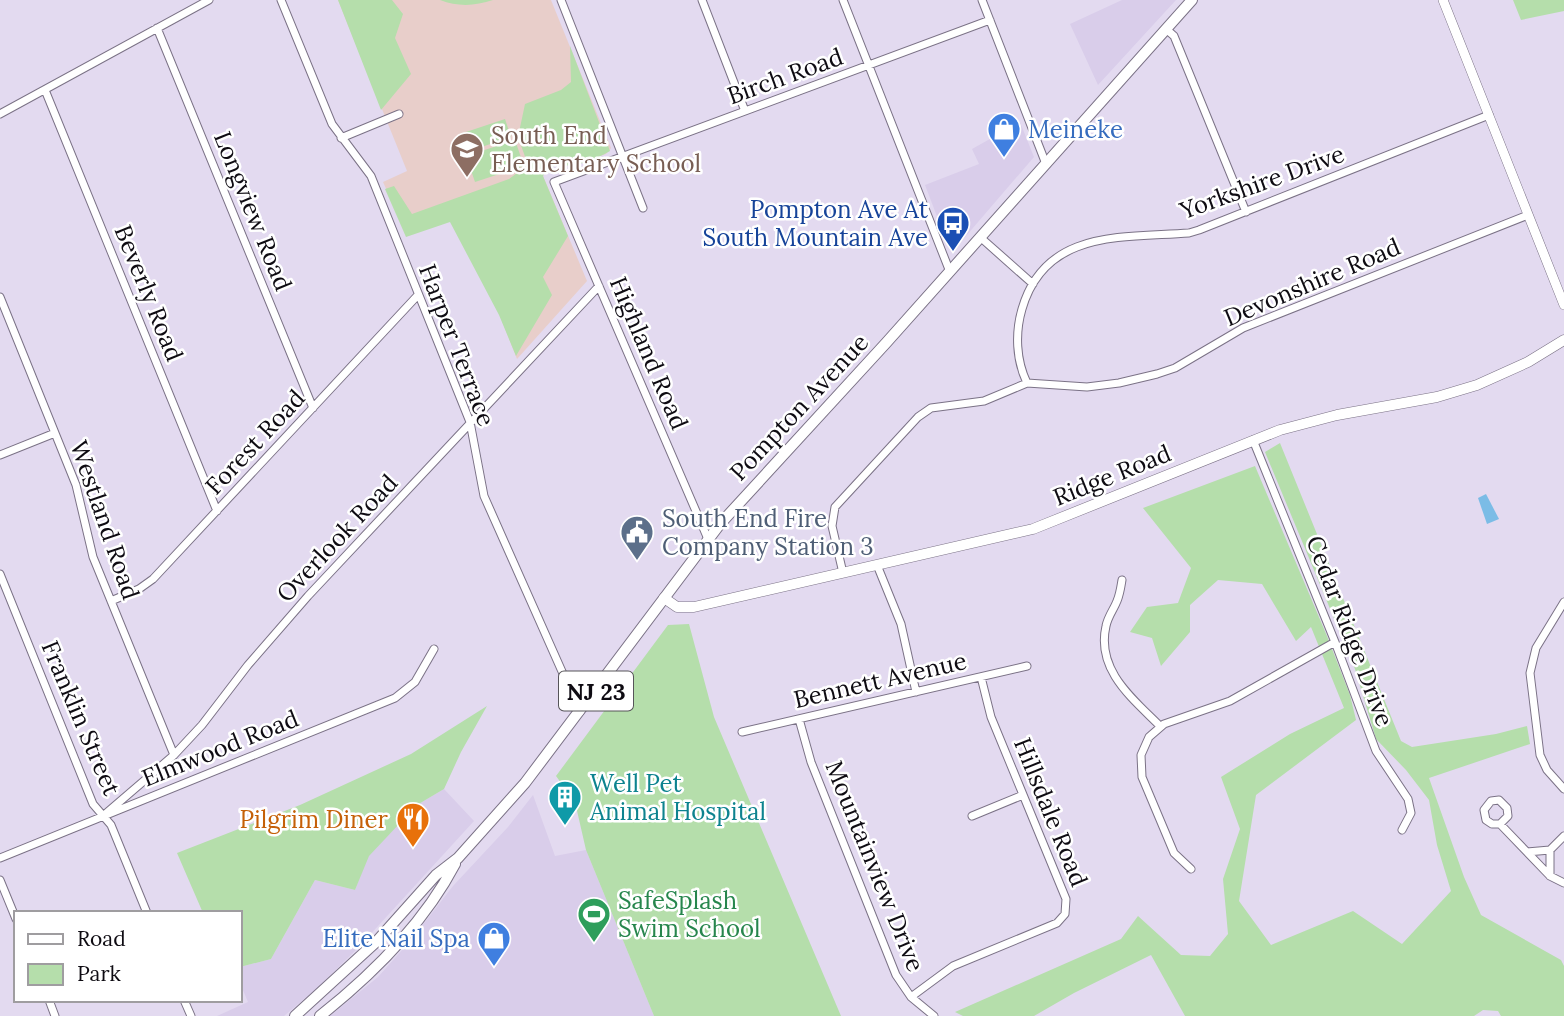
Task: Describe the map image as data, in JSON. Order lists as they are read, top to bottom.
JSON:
{
  "streets": {
    "main road": ["Pompton Avenue", "Ridge Road", "NJ 23"],
    "street": [
      "Birch Road",
      "Yorkshire Drive",
      "Longview Road",
      "Devonshire Road",
      "Beverly Road",
      "Harper Terrace",
      "Highland Road",
      "Forest Road",
      "Westland Road",
      "Overlook Road",
      "Cedar Ridge Drive",
      "Bennett Avenue",
      "Franklin Street",
      "Elmwood Road",
      "Hillsdale Road",
      "Mountainview Drive"
    ]
  },
  "crossings": [
    ["Birch Road", "Highland Road"],
    ["Yorkshire Drive", "Devonshire Road"],
    ["Longview Road", "Forest Road"],
    ["Beverly Road", "Forest Road"],
    ["Harper Terrace", "Pompton Avenue"],
    ["Harper Terrace", "Forest Road"],
    ["Harper Terrace", "Overlook Road"],
    ["Highland Road", "Pompton Avenue"],
    ["Highland Road", "Overlook Road"],
    ["Pompton Avenue", "Ridge Road"],
    ["Forest Road", "Westland Road"],
    ["Ridge Road", "Cedar Ridge Drive"],
    ["Westland Road", "Overlook Road"],
    ["Overlook Road", "Franklin Street"],
    ["Overlook Road", "Elmwood Road"],
    ["Bennett Avenue", "Hillsdale Road"],
    ["Bennett Avenue", "Mountainview Drive"],
    ["Franklin Street", "Elmwood Road"],
    ["Hillsdale Road", "Mountainview Drive"]
  ],
  "places": {
    "shop": ["Meineke", "Elite Nail Spa"],
    "school or university": ["South End Elementary School"],
    "bus stop": ["Pompton Ave At South Mountain Ave"],
    "public building": ["South End Fire Company Station 3"],
    "building": ["Well Pet Animal Hospital"],
    "restaurant": ["Pilgrim Diner"],
    "sports": ["SafeSplash Swim School"]
  },
  "legend": ["Road", "Park"]
}
